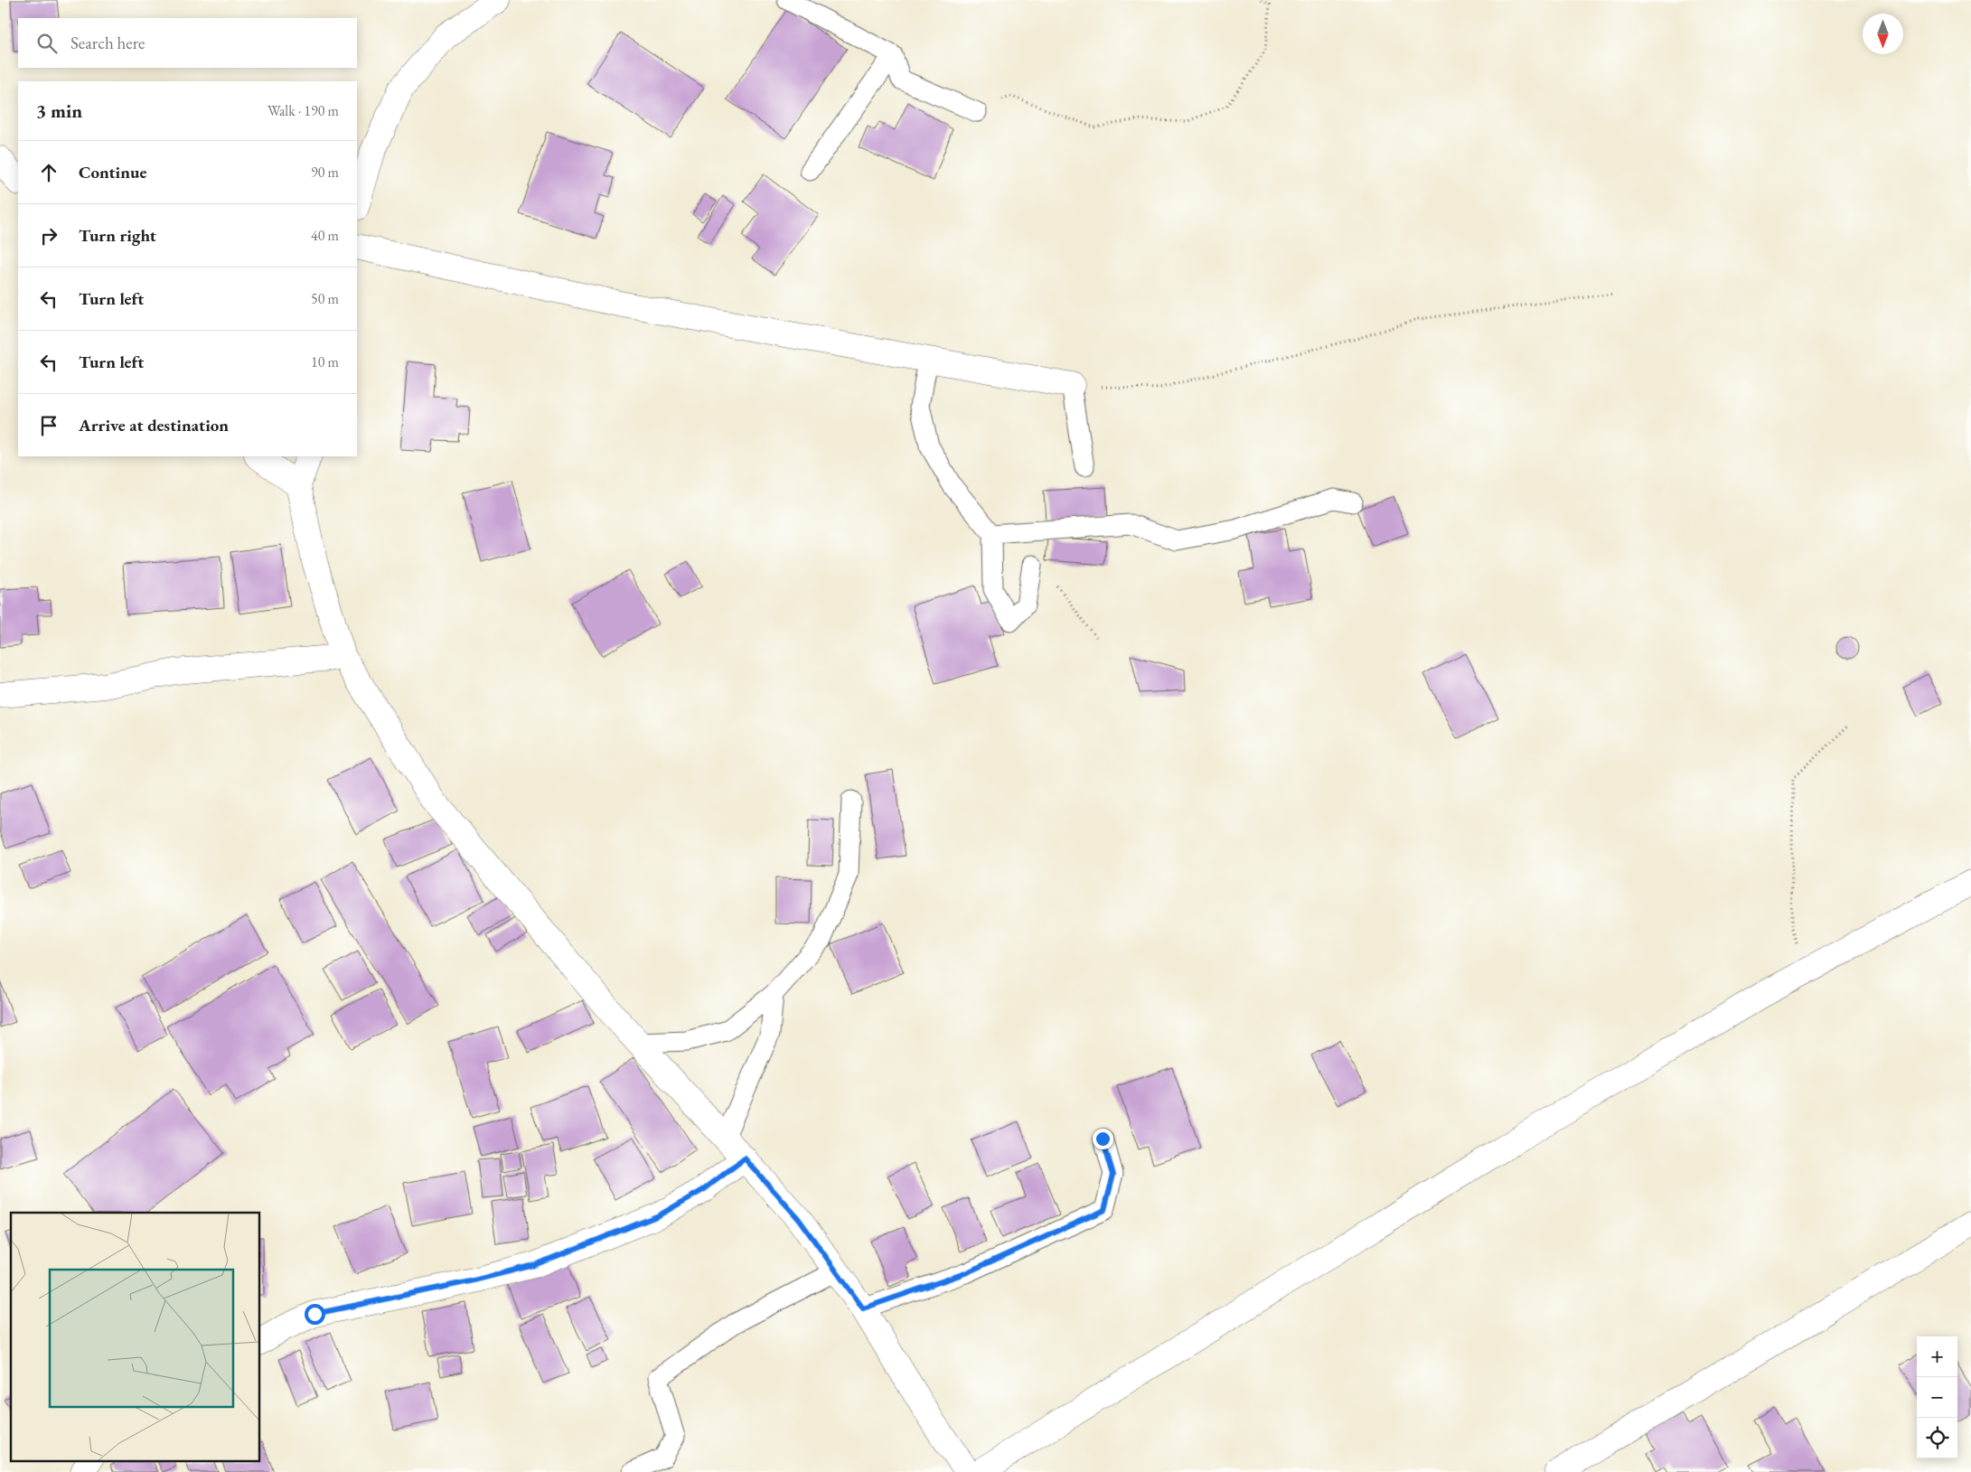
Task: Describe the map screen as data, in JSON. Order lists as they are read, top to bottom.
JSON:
{
  "north": "bottom",
  "page": {
    "search": "Search here",
    "heading": ["3 min", "Walk · 190 m"],
    "list": [
      ["Continue", "90 m"],
      ["Turn right", "40 m"],
      ["Turn left", "50 m"],
      ["Turn left", "10 m"],
      "Arrive at destination"
    ],
    "map_buttons": ["+", "−"]
  }
}
